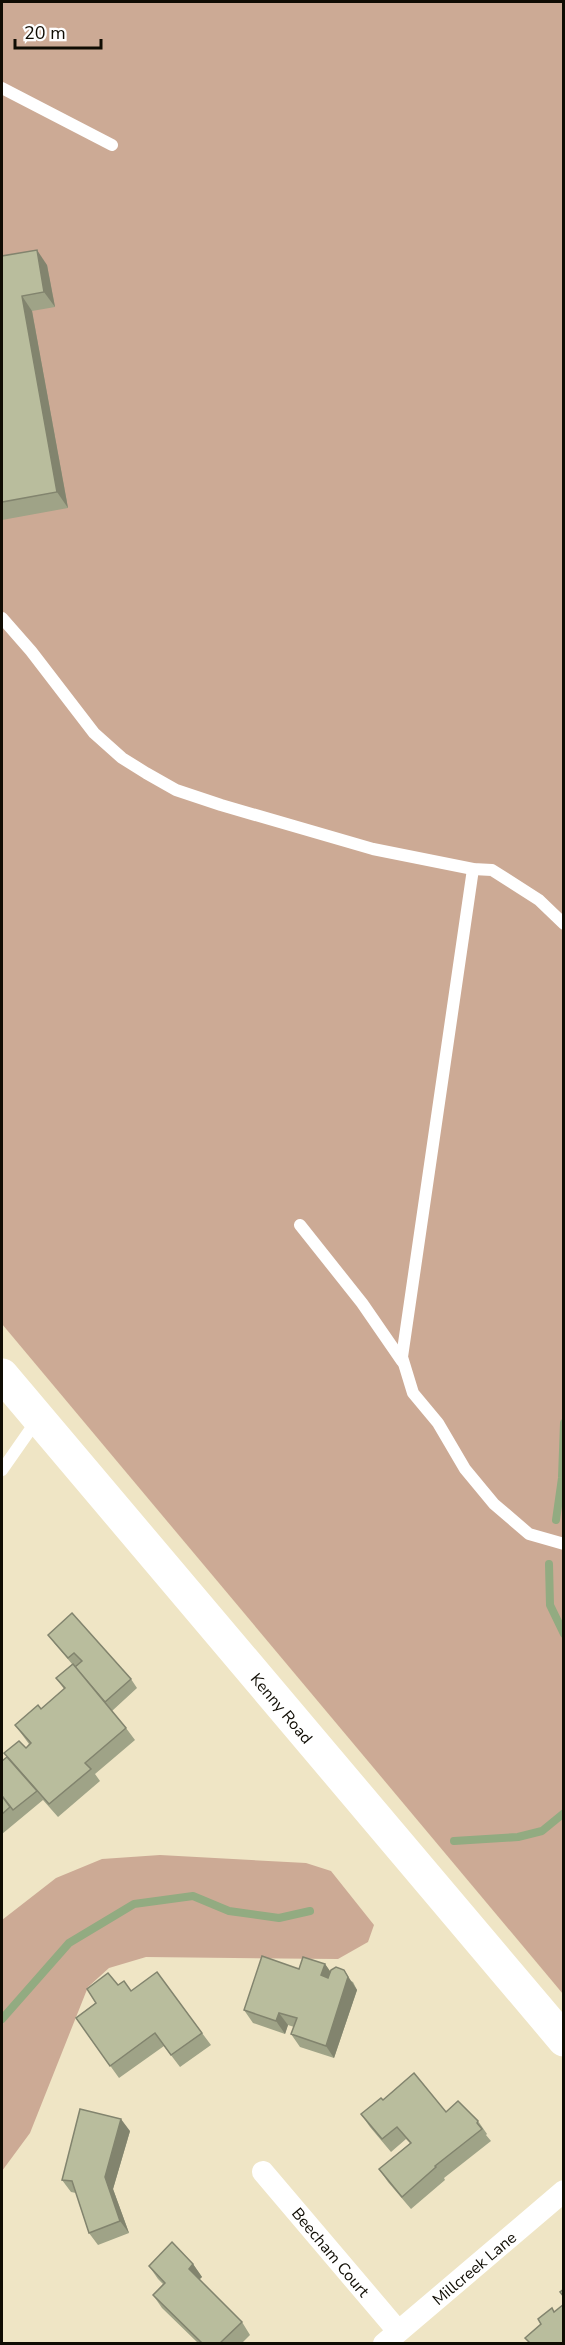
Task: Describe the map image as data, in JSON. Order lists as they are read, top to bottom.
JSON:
{
  "streets": {
    "main road": ["Kenny Road"],
    "street": ["Beecham Court", "Millcreek Lane"]
  },
  "crossings": [
    ["Beecham Court", "Millcreek Lane"]
  ],
  "scale_bar": "20 m"
}
